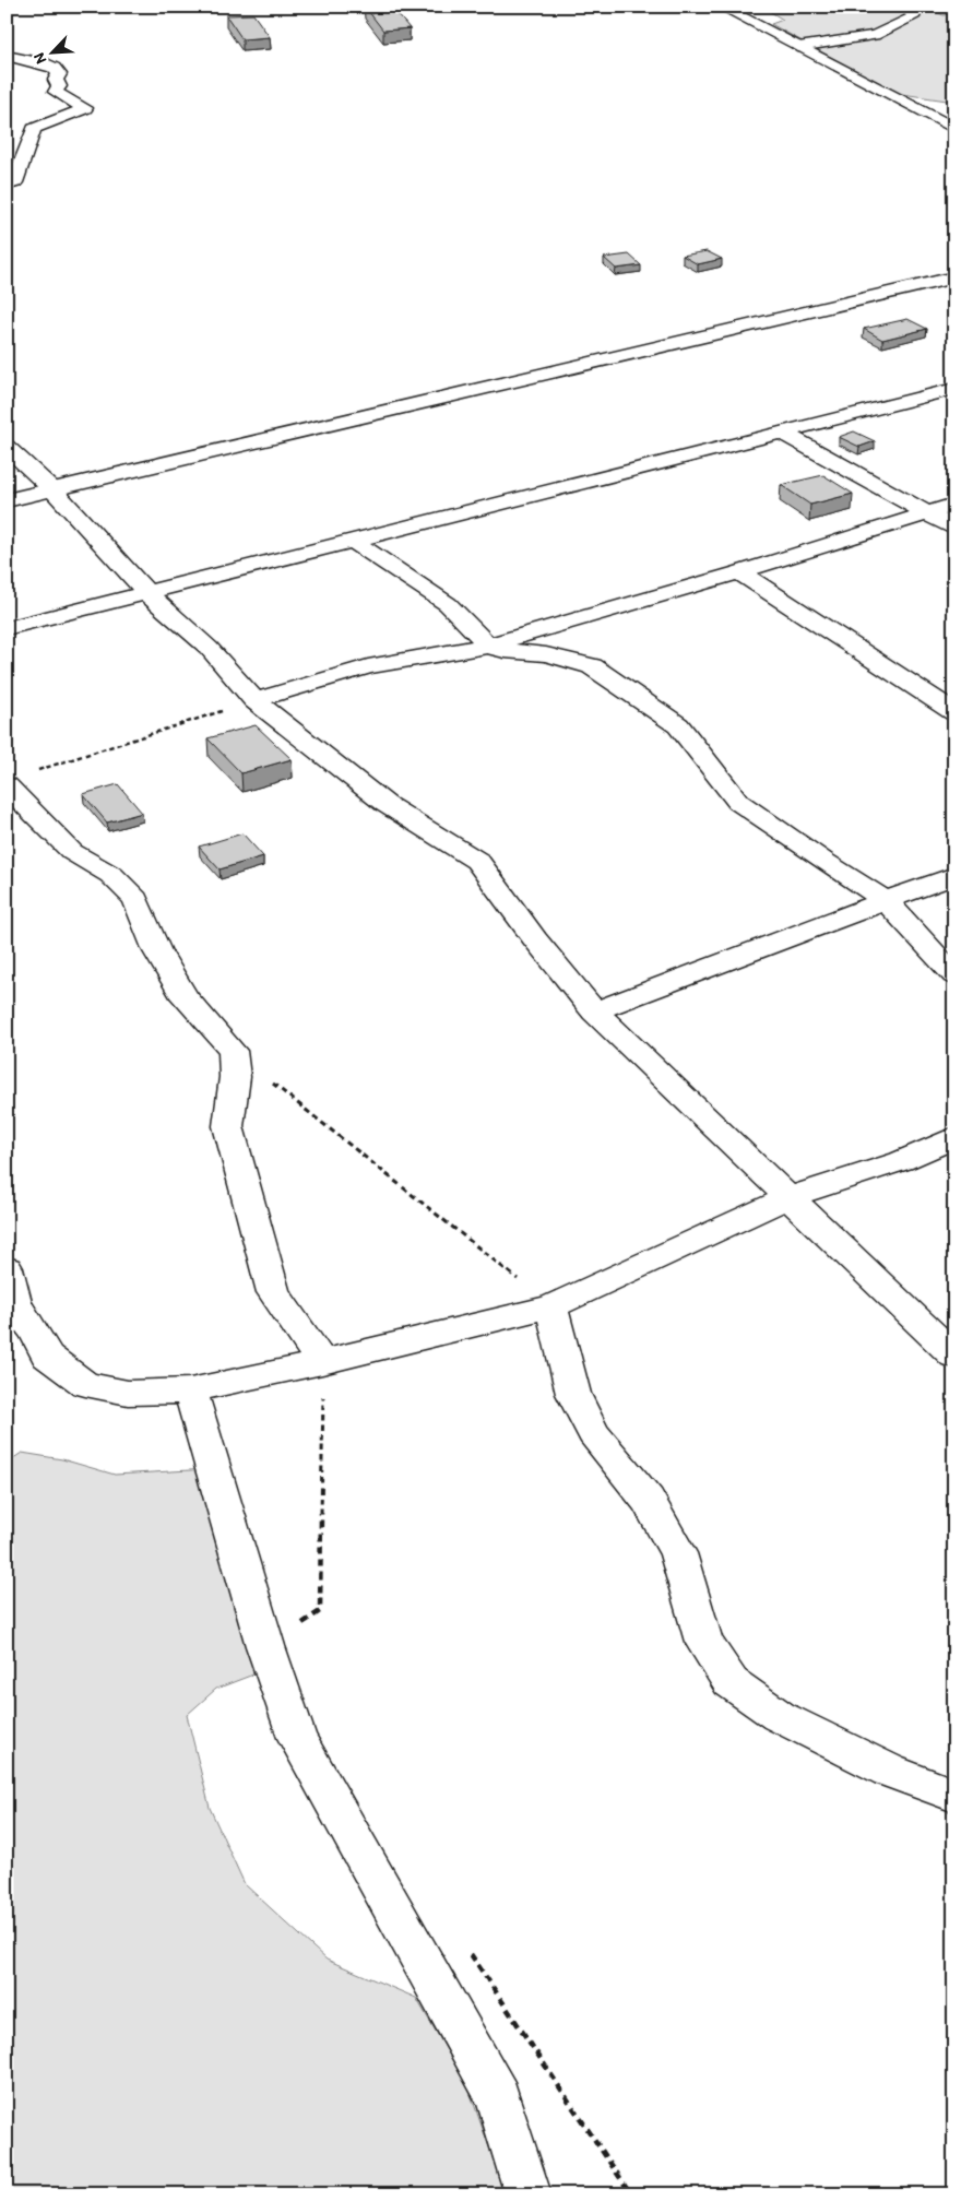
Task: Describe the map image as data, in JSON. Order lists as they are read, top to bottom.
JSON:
{
  "north": "bottom left"
}
